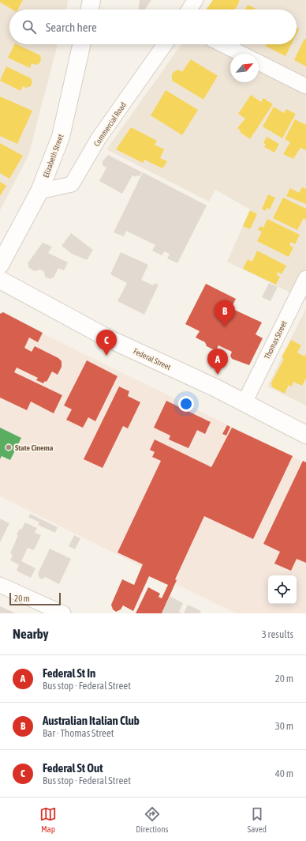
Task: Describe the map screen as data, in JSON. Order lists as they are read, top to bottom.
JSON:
{
  "streets": {
    "street": [
      "Commercial Road",
      "Elizabeth Street",
      "Thomas Street",
      "Federal Street"
    ]
  },
  "crossings": [
    ["Commercial Road", "Elizabeth Street"],
    ["Thomas Street", "Federal Street"]
  ],
  "places": ["State Cinema"],
  "scale_bar": "20 m",
  "north": "top right",
  "page": {
    "search": "Search here",
    "pins": ["B", "C", "A"],
    "scale": "20 m",
    "heading": ["Nearby", "3 results"],
    "list": [
      {
        "mark": "A",
        "name": "Federal St In",
        "note": "Bus stop · Federal Street",
        "value": "20 m"
      },
      {
        "mark": "B",
        "name": "Australian Italian Club",
        "note": "Bar · Thomas Street",
        "value": "30 m"
      },
      {
        "mark": "C",
        "name": "Federal St Out",
        "note": "Bus stop · Federal Street",
        "value": "40 m"
      }
    ],
    "nav": ["Map", "Directions", "Saved"]
  }
}
